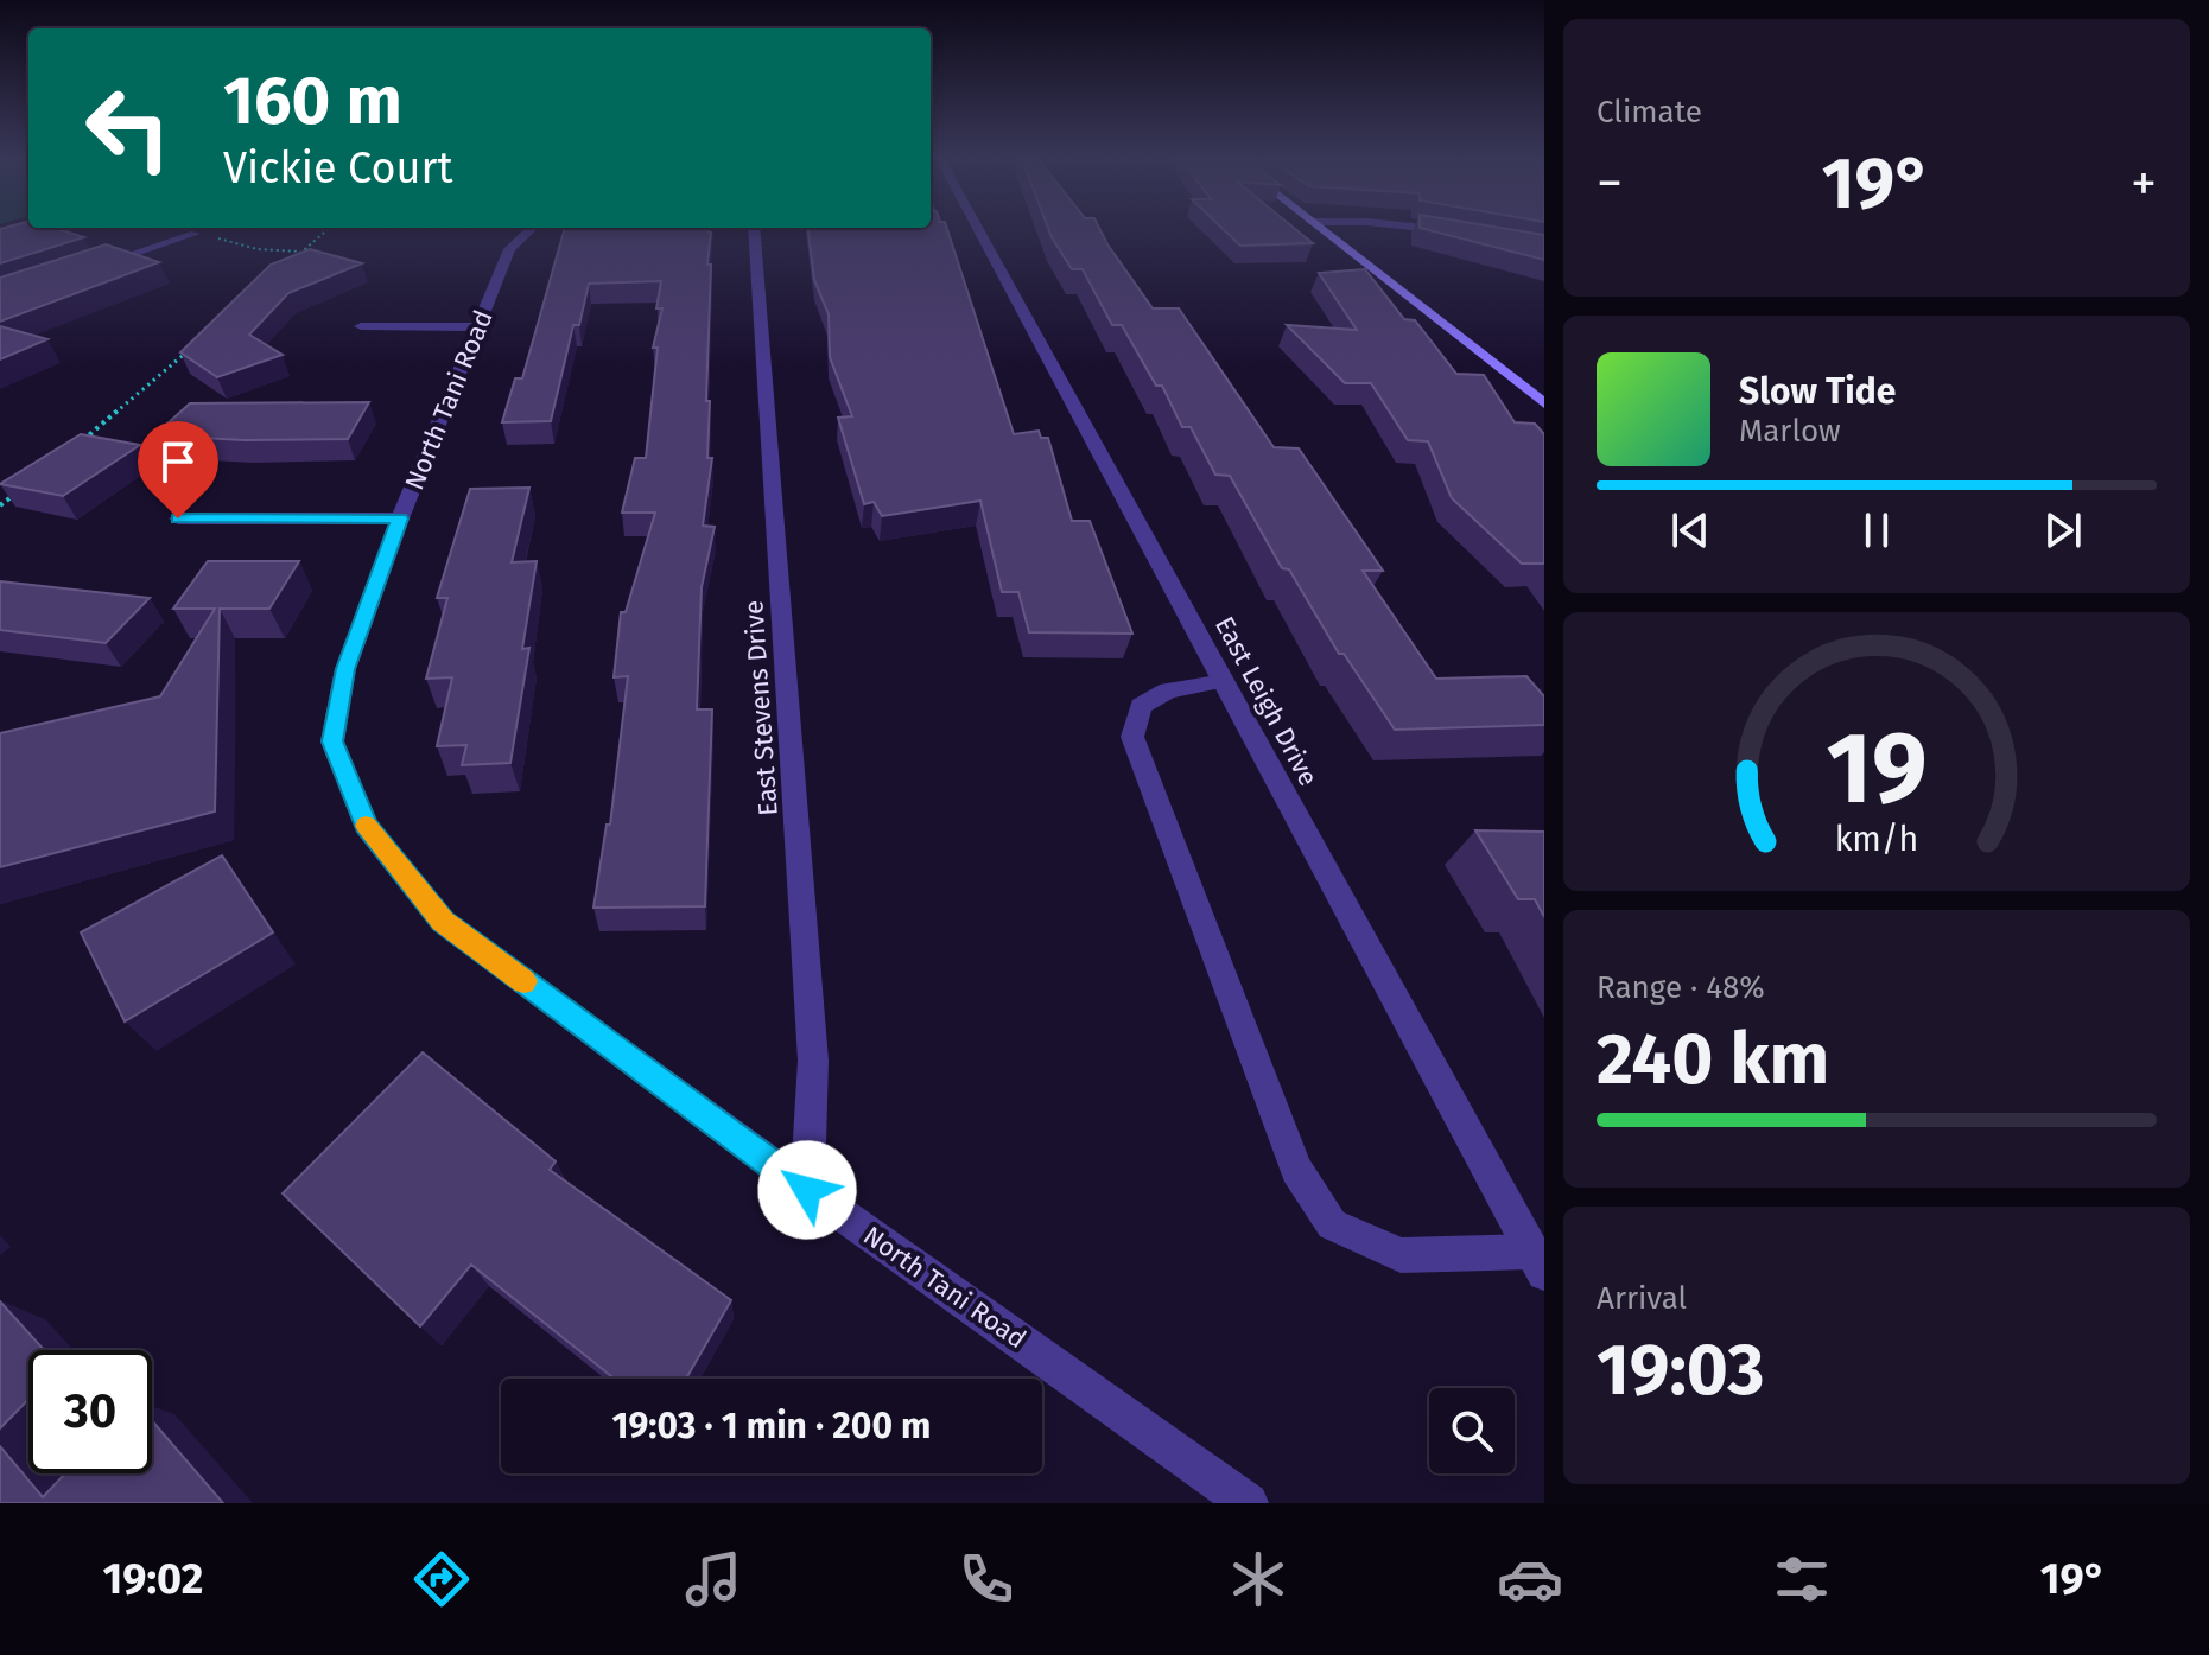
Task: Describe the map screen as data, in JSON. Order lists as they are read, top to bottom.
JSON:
{
  "streets": {
    "street": ["North Tani Road", "East Leigh Drive", "East Stevens Drive"]
  },
  "crossings": [
    ["North Tani Road", "East Stevens Drive"]
  ],
  "page": {
    "tile": [
      "Climate",
      ["Range · 48%", "240 km"],
      ["Arrival", "19:03"]
    ],
    "turn": ["160 m", "Vickie Court"],
    "heat": ["−", "19°", "+"],
    "song": ["Slow Tide", "Marlow"],
    "limit": "30",
    "trip": "19:03 · 1 min · 200 m",
    "tabs": ["19:02", "19°"],
    "gauge": ["19", "km/h"]
  }
}
